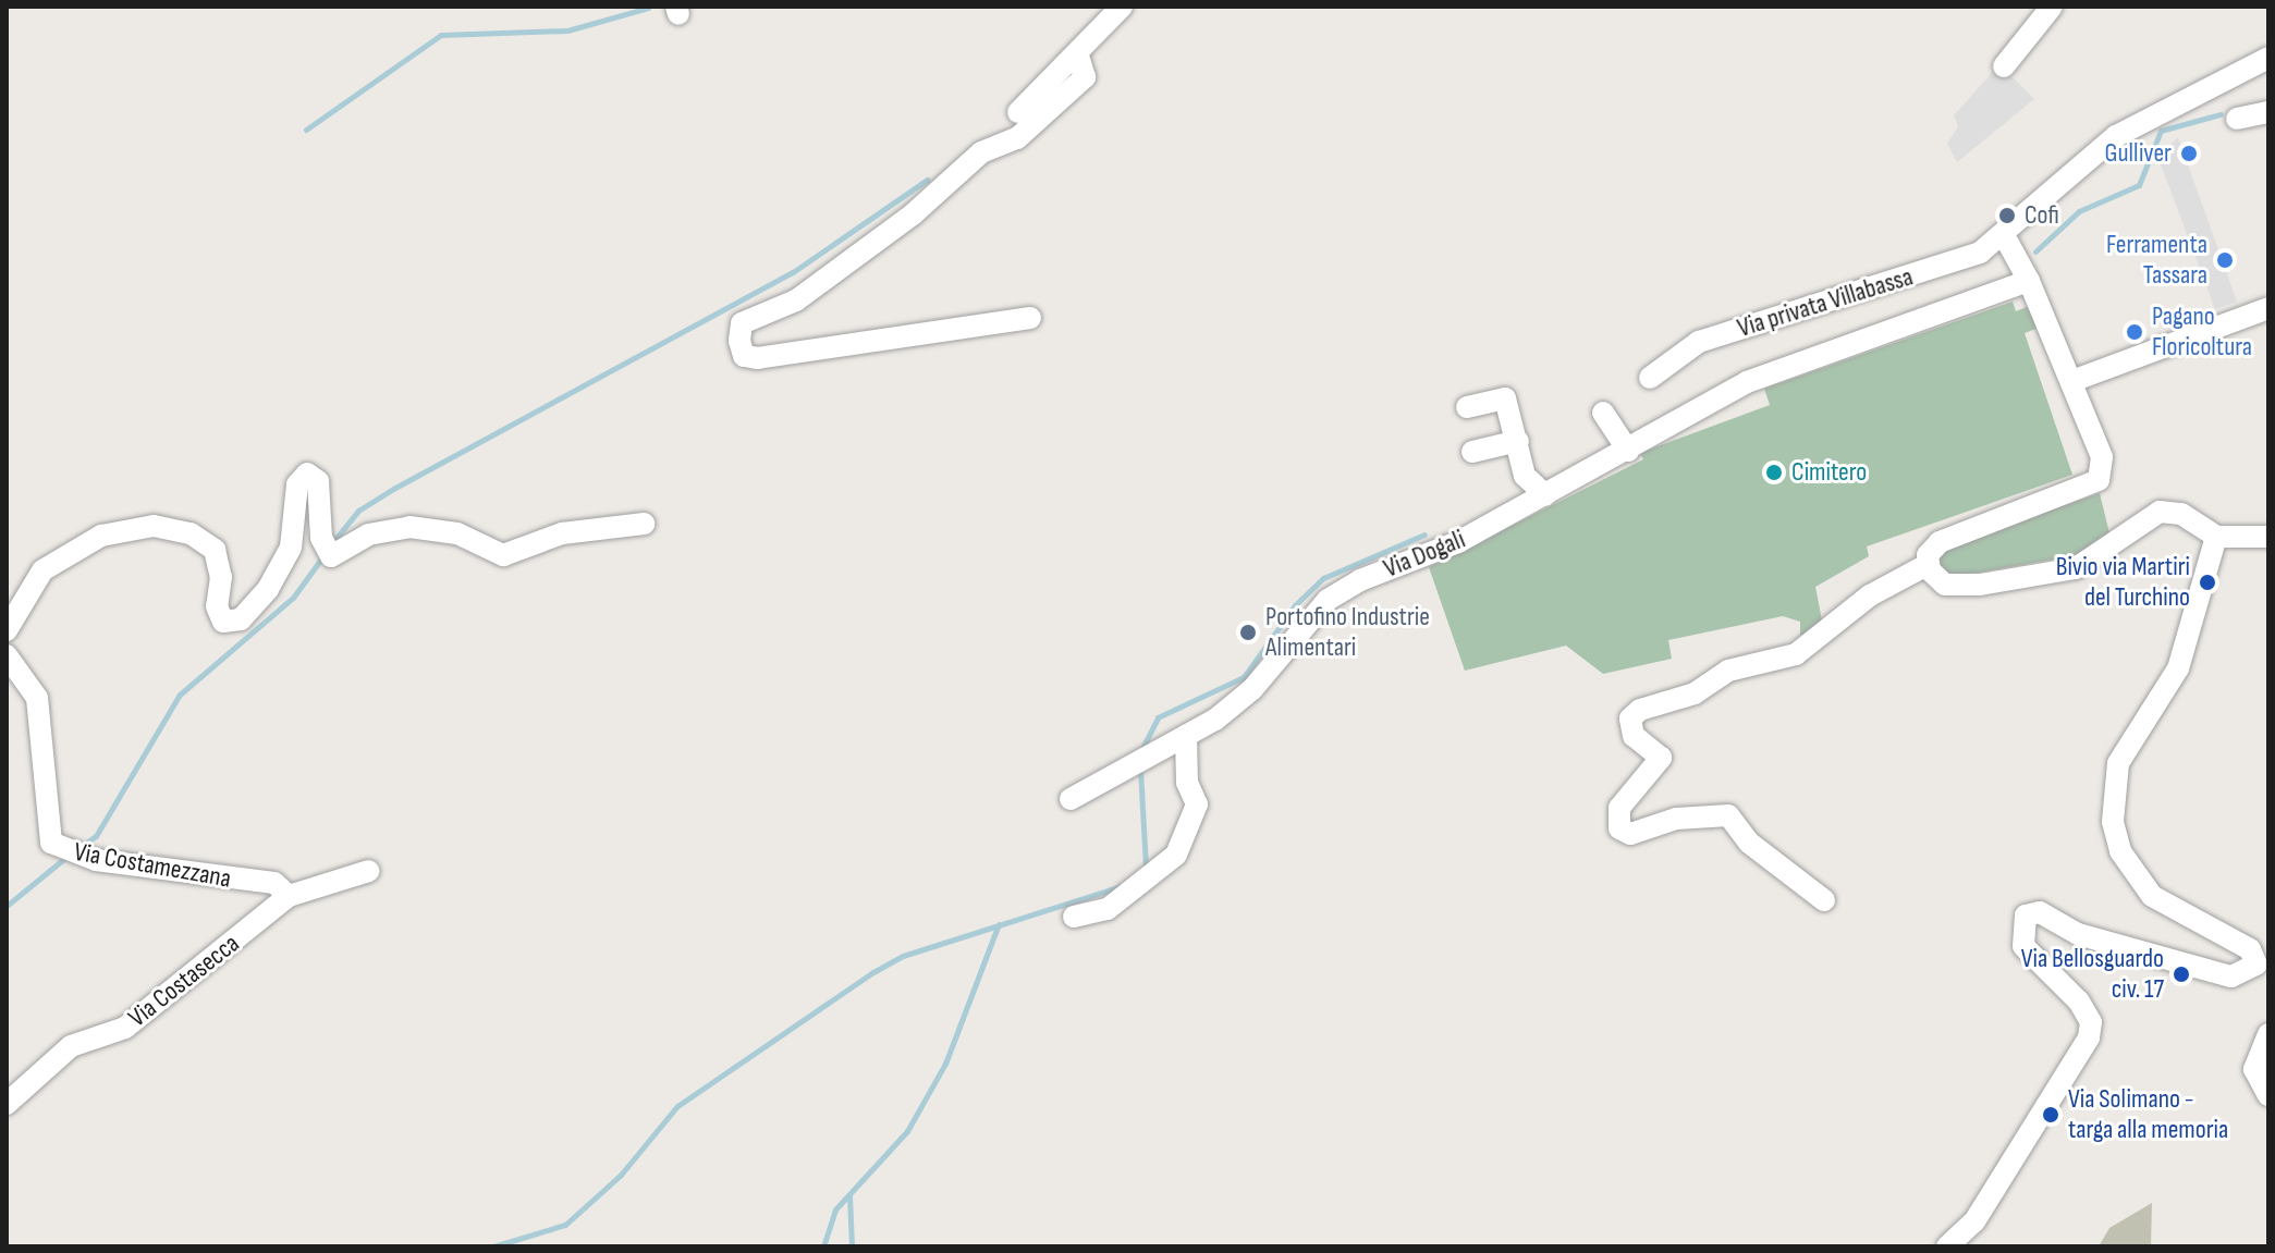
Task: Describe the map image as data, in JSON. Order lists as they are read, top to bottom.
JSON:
{
  "streets": {
    "street": [
      "Via privata Villabassa",
      "Via Dogali",
      "Via Costamezzana",
      "Via Costasecca"
    ]
  },
  "crossings": [
    ["Via Costamezzana", "Via Costasecca"]
  ],
  "places": [
    "Gulliver",
    "Cofi",
    "Ferramenta Tassara",
    "Pagano Floricoltura",
    "Cimitero",
    "Bivio via Martiri del Turchino",
    "Portofino Industrie Alimentari",
    "Via Bellosguardo civ. 17",
    "Via Solimano - targa alla memoria"
  ]
}
